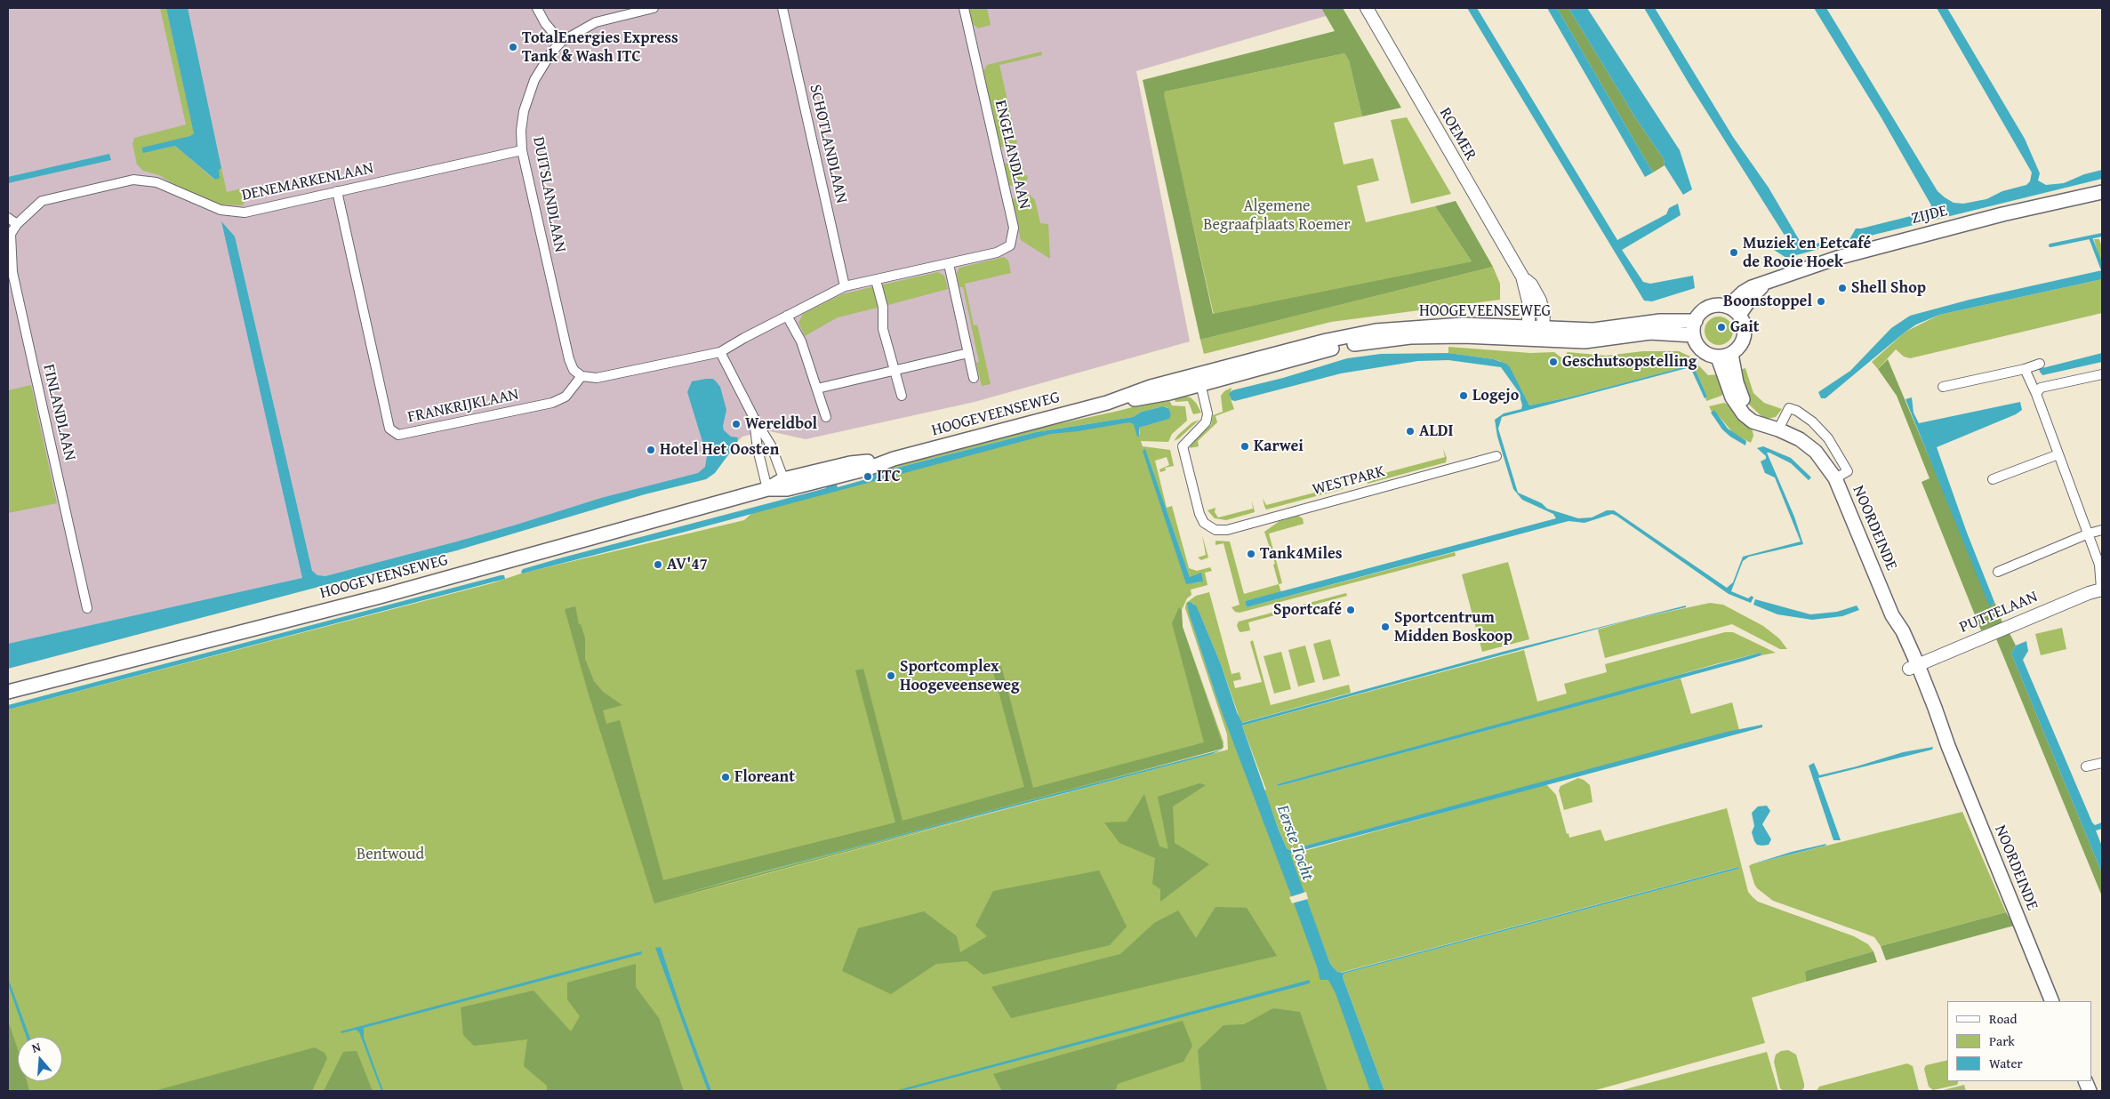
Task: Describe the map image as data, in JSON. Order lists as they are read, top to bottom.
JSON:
{
  "streets": {
    "main road": ["ZIJDE", "HOOGEVEENSEWEG", "NOORDEINDE"],
    "street": [
      "ROEMER",
      "SCHOTLANDLAAN",
      "ENGELANDLAAN",
      "DENEMARKENLAAN",
      "DUITSLANDLAAN",
      "FRANKRIJKLAAN",
      "FINLANDLAAN",
      "WESTPARK",
      "PUTTELAAN"
    ]
  },
  "crossings": [
    ["ROEMER", "HOOGEVEENSEWEG"],
    ["SCHOTLANDLAAN", "ENGELANDLAAN"],
    ["DENEMARKENLAAN", "DUITSLANDLAAN"],
    ["DENEMARKENLAAN", "FRANKRIJKLAAN"],
    ["DENEMARKENLAAN", "FINLANDLAAN"],
    ["DUITSLANDLAAN", "FRANKRIJKLAAN"],
    ["ZIJDE", "HOOGEVEENSEWEG"],
    ["ZIJDE", "NOORDEINDE"],
    ["HOOGEVEENSEWEG", "WESTPARK"],
    ["HOOGEVEENSEWEG", "NOORDEINDE"],
    ["NOORDEINDE", "PUTTELAAN"]
  ],
  "water": ["Eerste Tocht"],
  "parks": ["Algemene Begraafplaats Roemer", "Bentwoud"],
  "places": [
    "TotalEnergies Express Tank & Wash ITC",
    "Muziek en Eetcafé de Rooie Hoek",
    "Shell Shop",
    "Boonstoppel",
    "Gait",
    "Geschutsopstelling",
    "Logejo",
    "Wereldbol",
    "ALDI",
    "Karwei",
    "Hotel Het Oosten",
    "ITC",
    "Tank4Miles",
    "AV'47",
    "Sportcafé",
    "Sportcentrum Midden Boskoop",
    "Sportcomplex Hoogeveenseweg",
    "Floreant"
  ],
  "legend": ["Road", "Park", "Water"],
  "north": "top"
}
